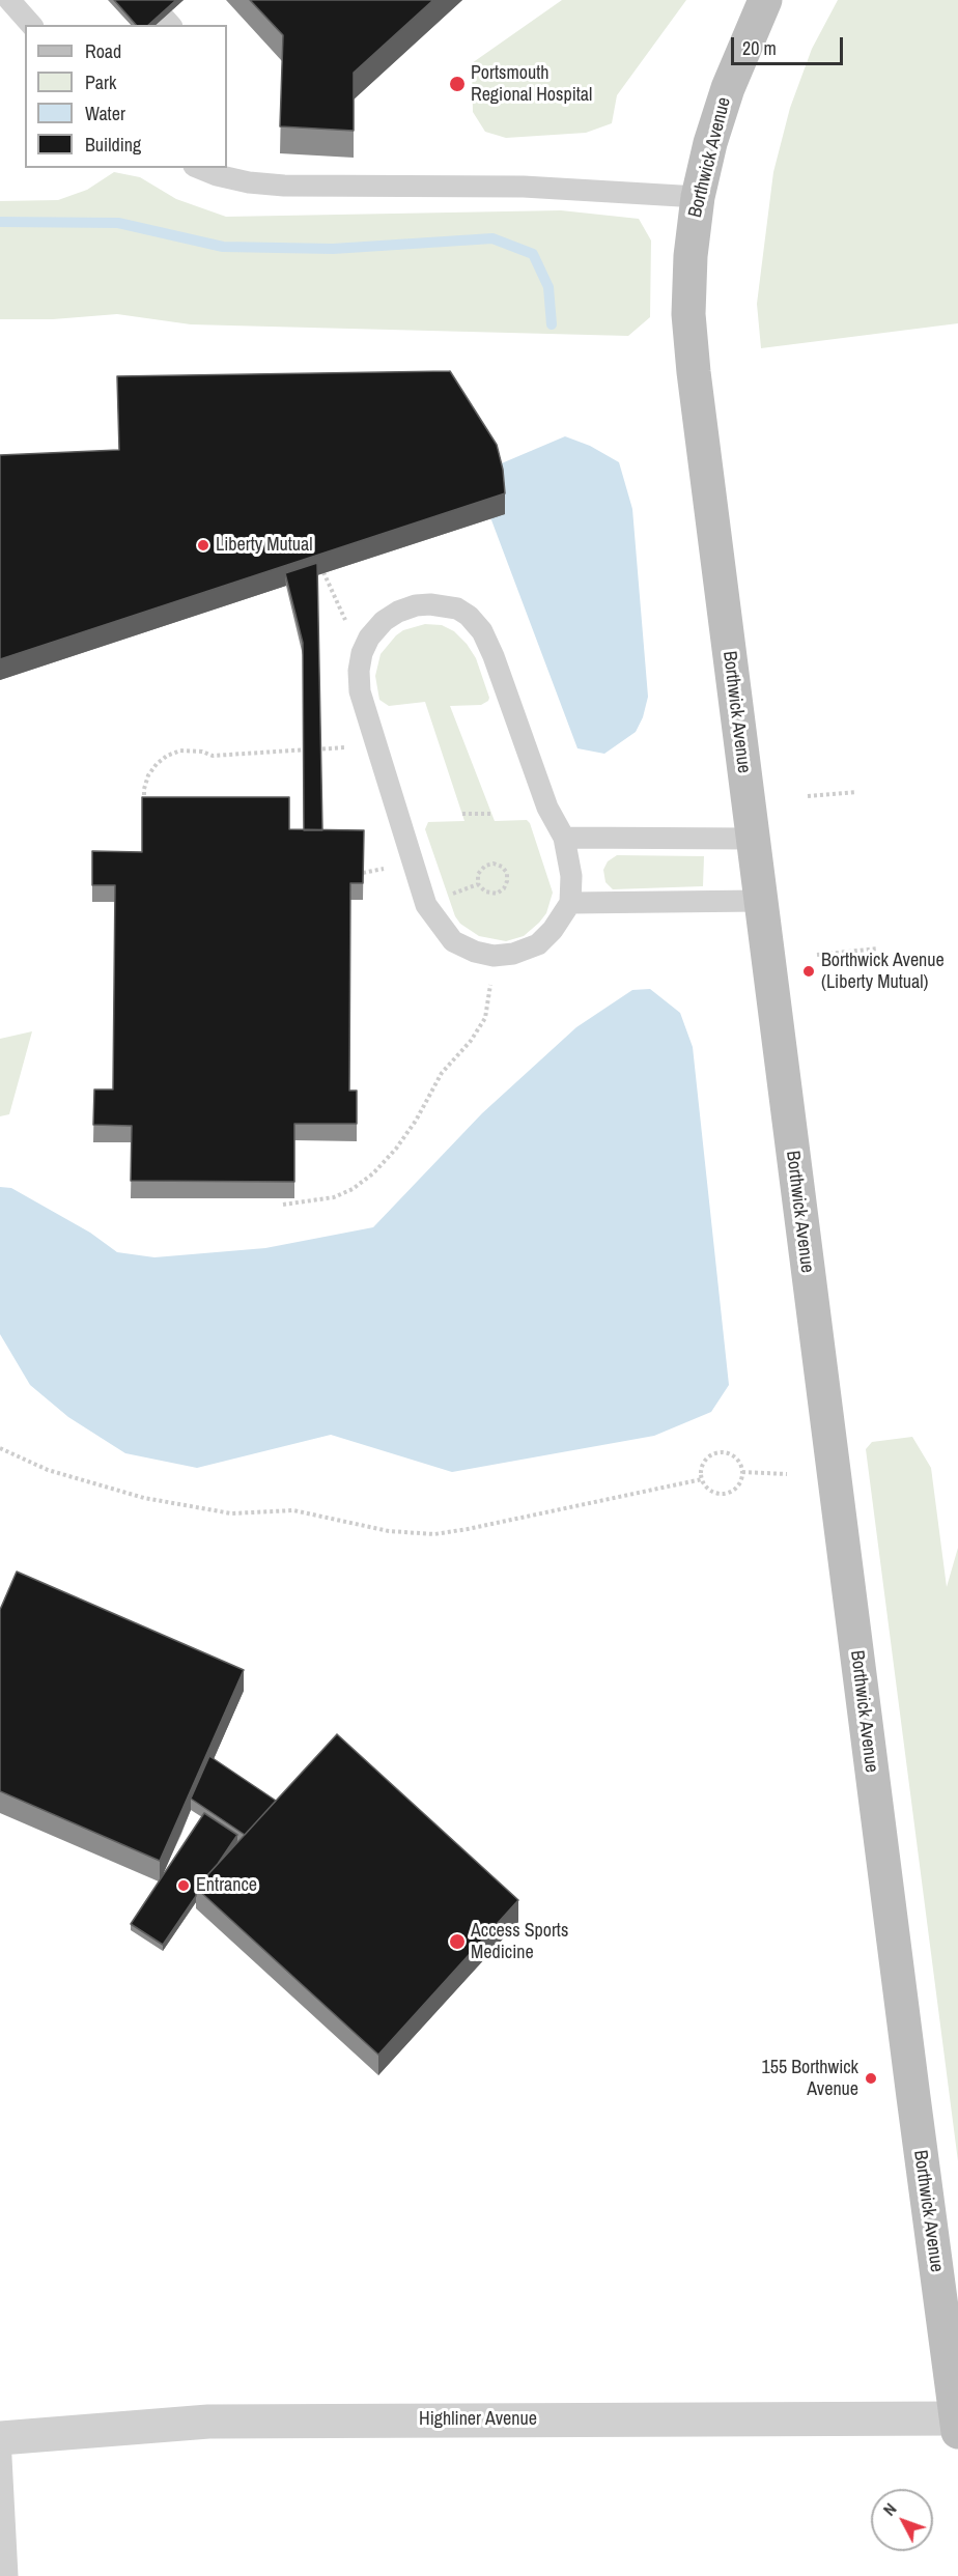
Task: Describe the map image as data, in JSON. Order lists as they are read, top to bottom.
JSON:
{
  "streets": {
    "street": ["Borthwick Avenue", "Highliner Avenue"]
  },
  "crossings": [
    ["Borthwick Avenue", "Highliner Avenue"]
  ],
  "places": [
    "Portsmouth Regional Hospital",
    "Liberty Mutual",
    "Borthwick Avenue (Liberty Mutual)",
    "Entrance",
    "Access Sports Medicine",
    "155 Borthwick Avenue"
  ],
  "legend": [
    "Road",
    "Park",
    "Water",
    "Building"
  ],
  "scale_bar": "20 m",
  "north": "top left"
}
